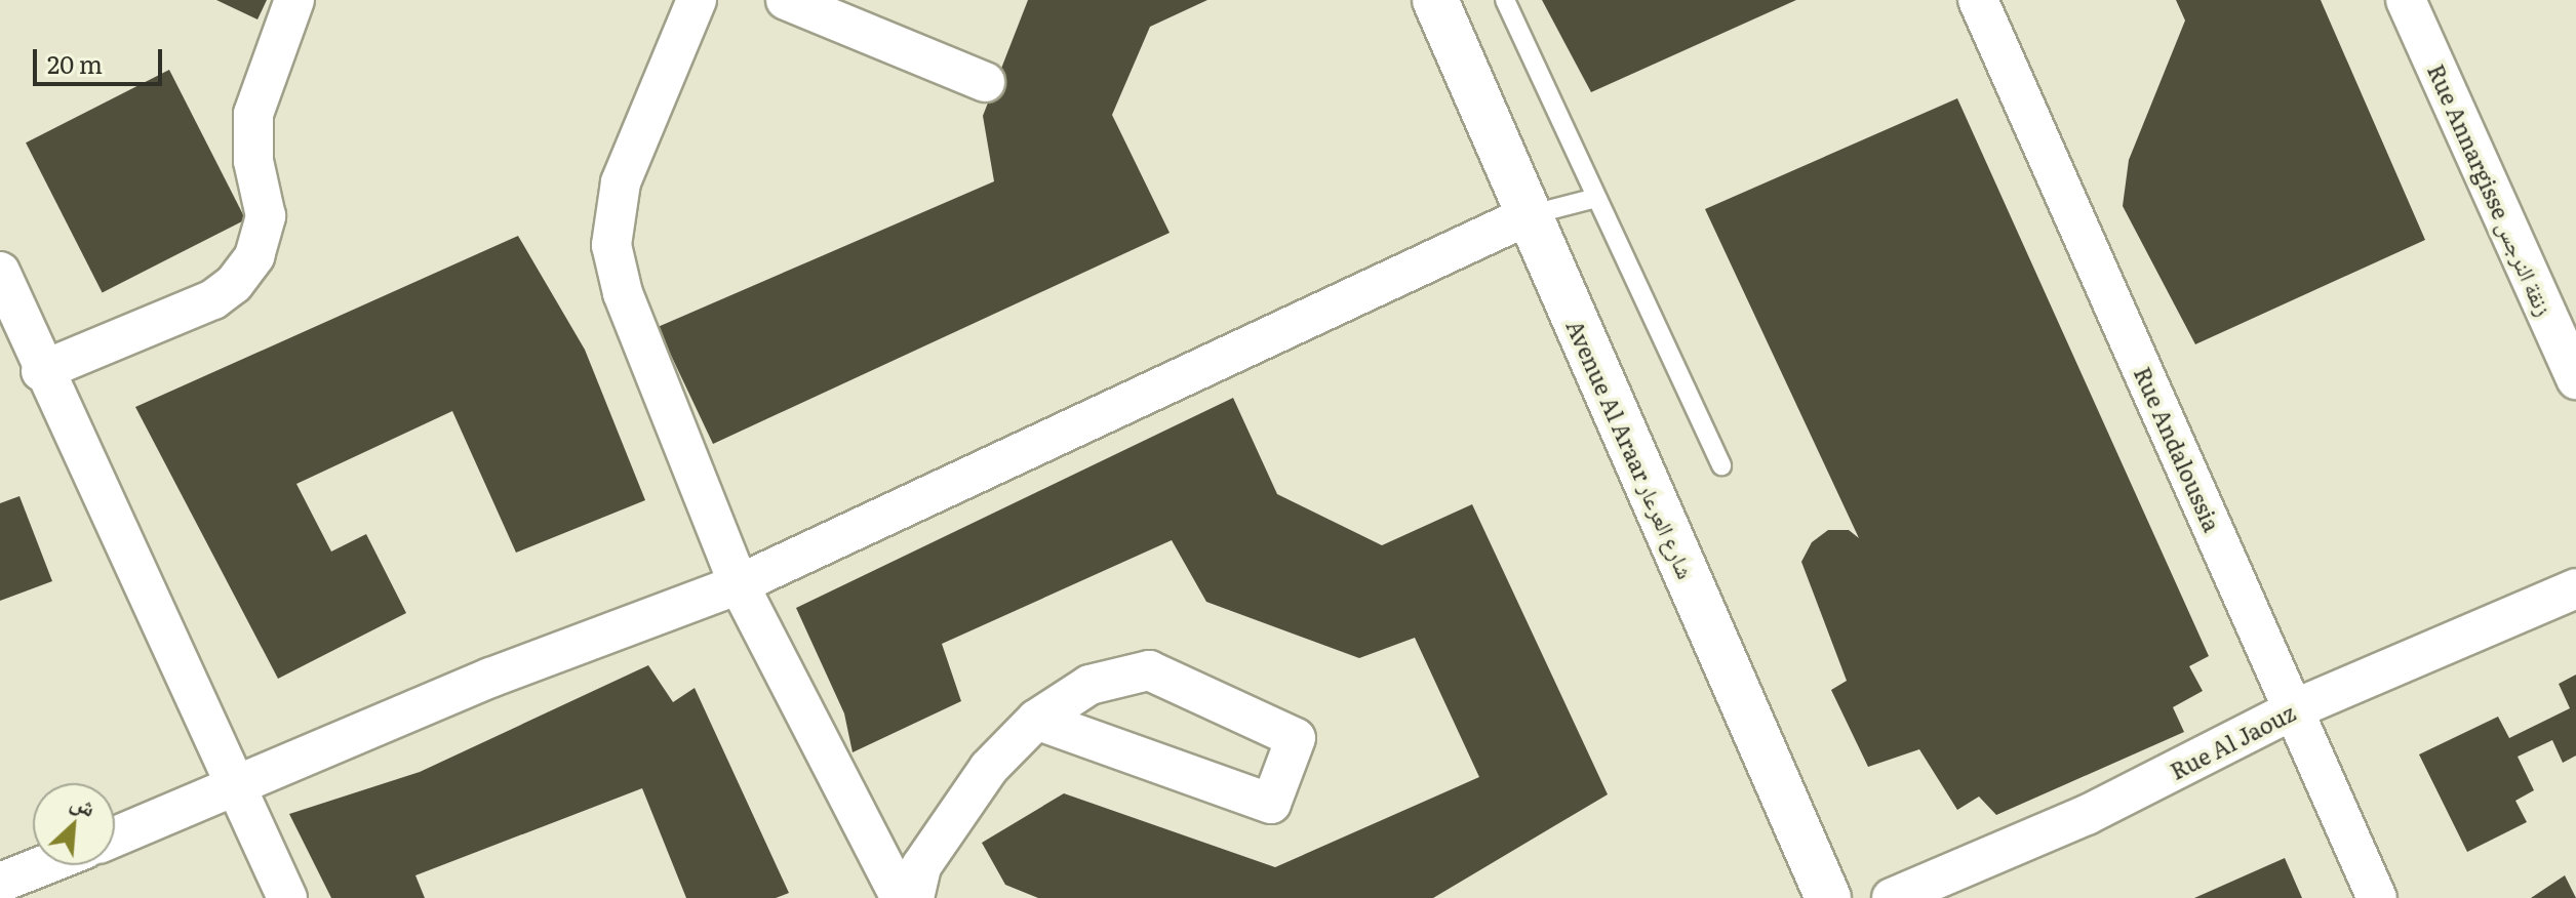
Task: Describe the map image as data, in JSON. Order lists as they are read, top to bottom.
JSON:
{
  "streets": {
    "street": [
      "Rue Annargisse زنقة النرجس",
      "Avenue Al Araar شارع العرعار",
      "Rue Andaloussia",
      "Rue Al Jaouz"
    ]
  },
  "crossings": [
    ["Rue Andaloussia", "Rue Al Jaouz"]
  ],
  "scale_bar": "20 m",
  "north": "top right"
}
